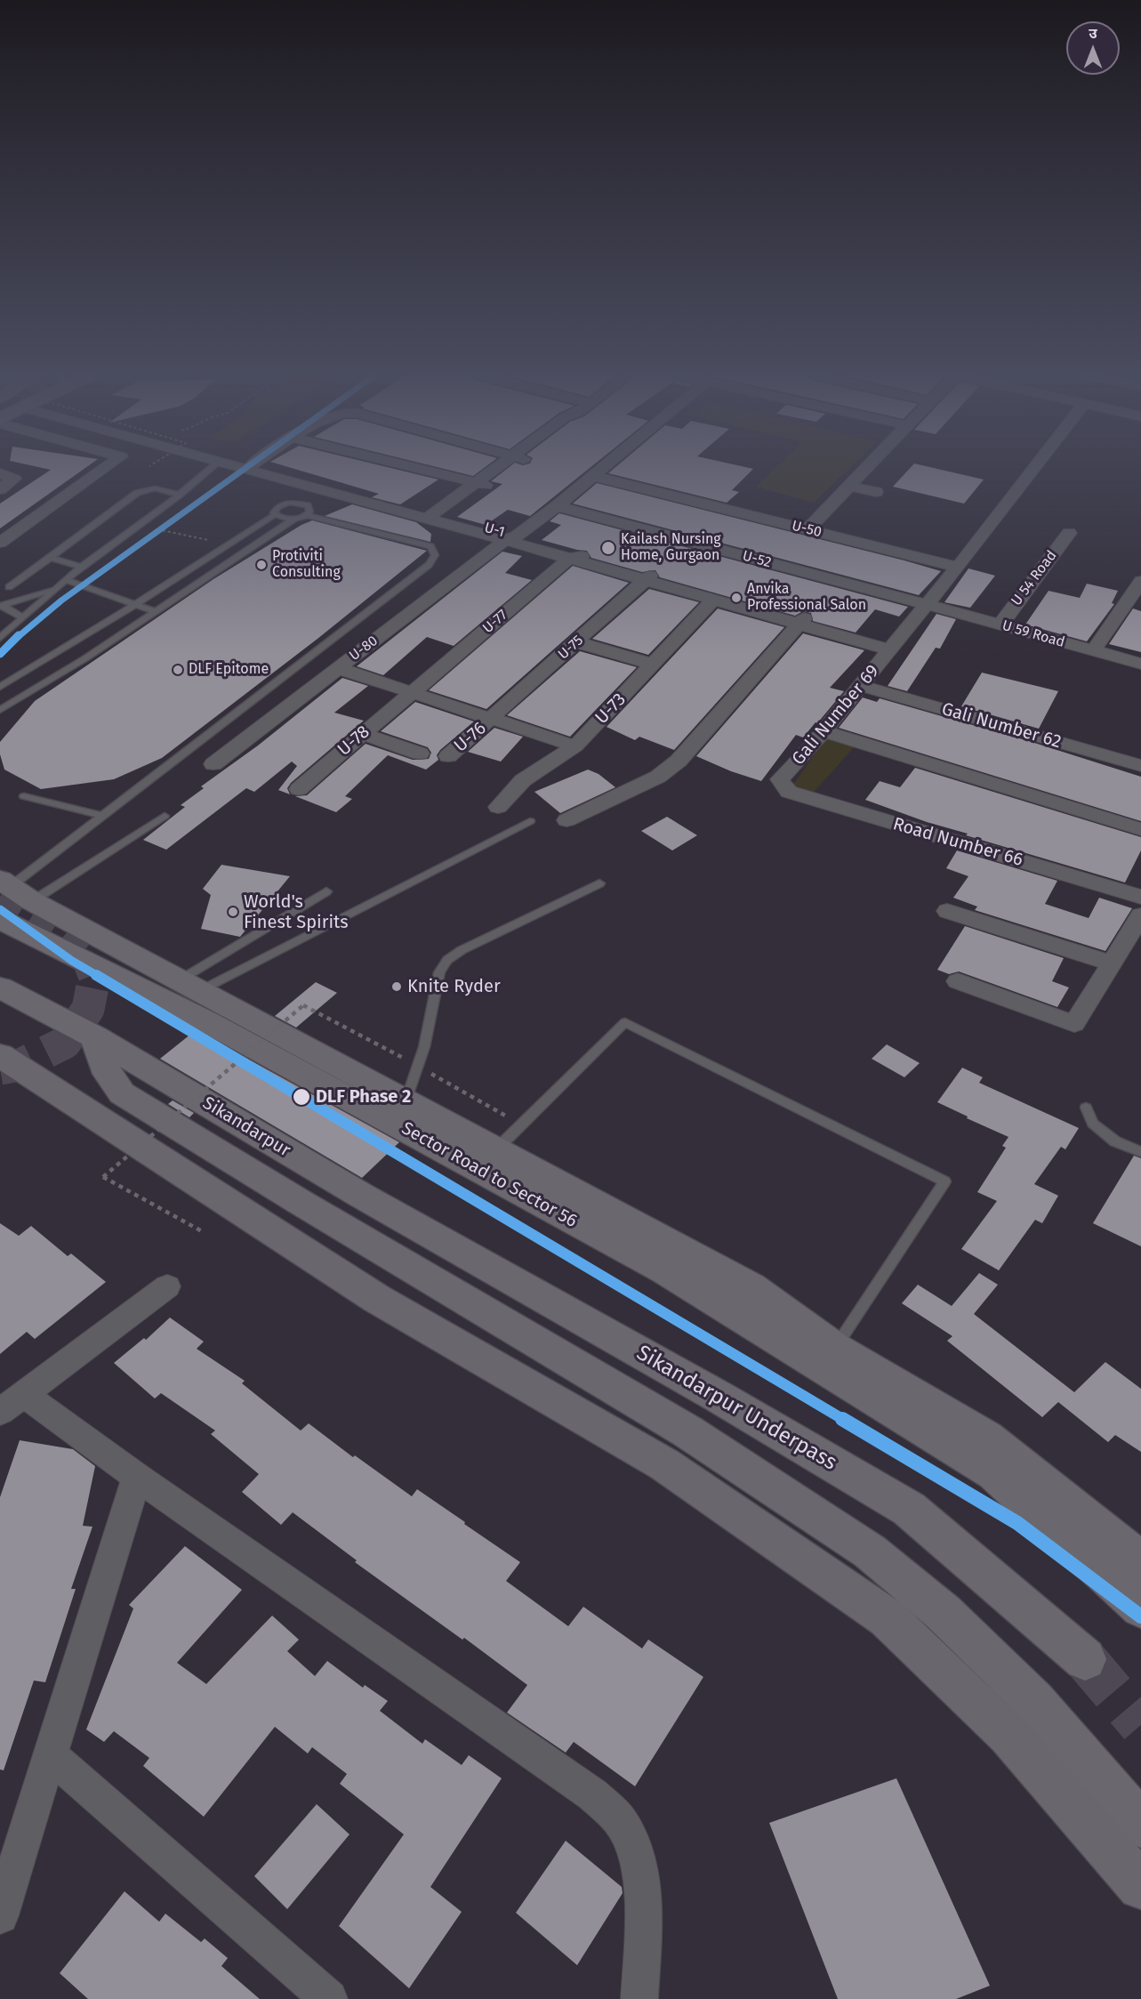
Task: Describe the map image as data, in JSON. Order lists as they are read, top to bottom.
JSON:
{
  "streets": {
    "street": [
      "U-50",
      "U-1",
      "U-52",
      "U 54 Road",
      "U-77",
      "U 59 Road",
      "U-75",
      "U-80",
      "U-73",
      "Gali Number 69",
      "Gali Number 62",
      "U-76",
      "U-78",
      "Road Number 66",
      "Sikandarpur",
      "Sector Road to Sector 56",
      "Sikandarpur Underpass"
    ]
  },
  "crossings": [
    ["U-50", "U-80"],
    ["U-50", "Gali Number 69"],
    ["U-1", "U-77"],
    ["U-1", "U-75"],
    ["U-1", "U-80"],
    ["U-1", "U-73"],
    ["U-1", "Gali Number 69"],
    ["U-52", "U 59 Road"],
    ["U-52", "U-80"],
    ["U-52", "Gali Number 69"],
    ["U 54 Road", "U 59 Road"],
    ["U-77", "U-78"],
    ["U 59 Road", "Gali Number 69"],
    ["U-75", "U-76"],
    ["Gali Number 69", "Gali Number 62"],
    ["Gali Number 69", "Road Number 66"],
    ["Sikandarpur", "Sikandarpur Underpass"]
  ],
  "places": [
    "Kailash Nursing Home, Gurgaon",
    "Protiviti Consulting",
    "Anvika Professional Salon",
    "DLF Epitome",
    "World's Finest Spirits",
    "Knite Ryder",
    "DLF Phase 2"
  ],
  "north": "top"
}
